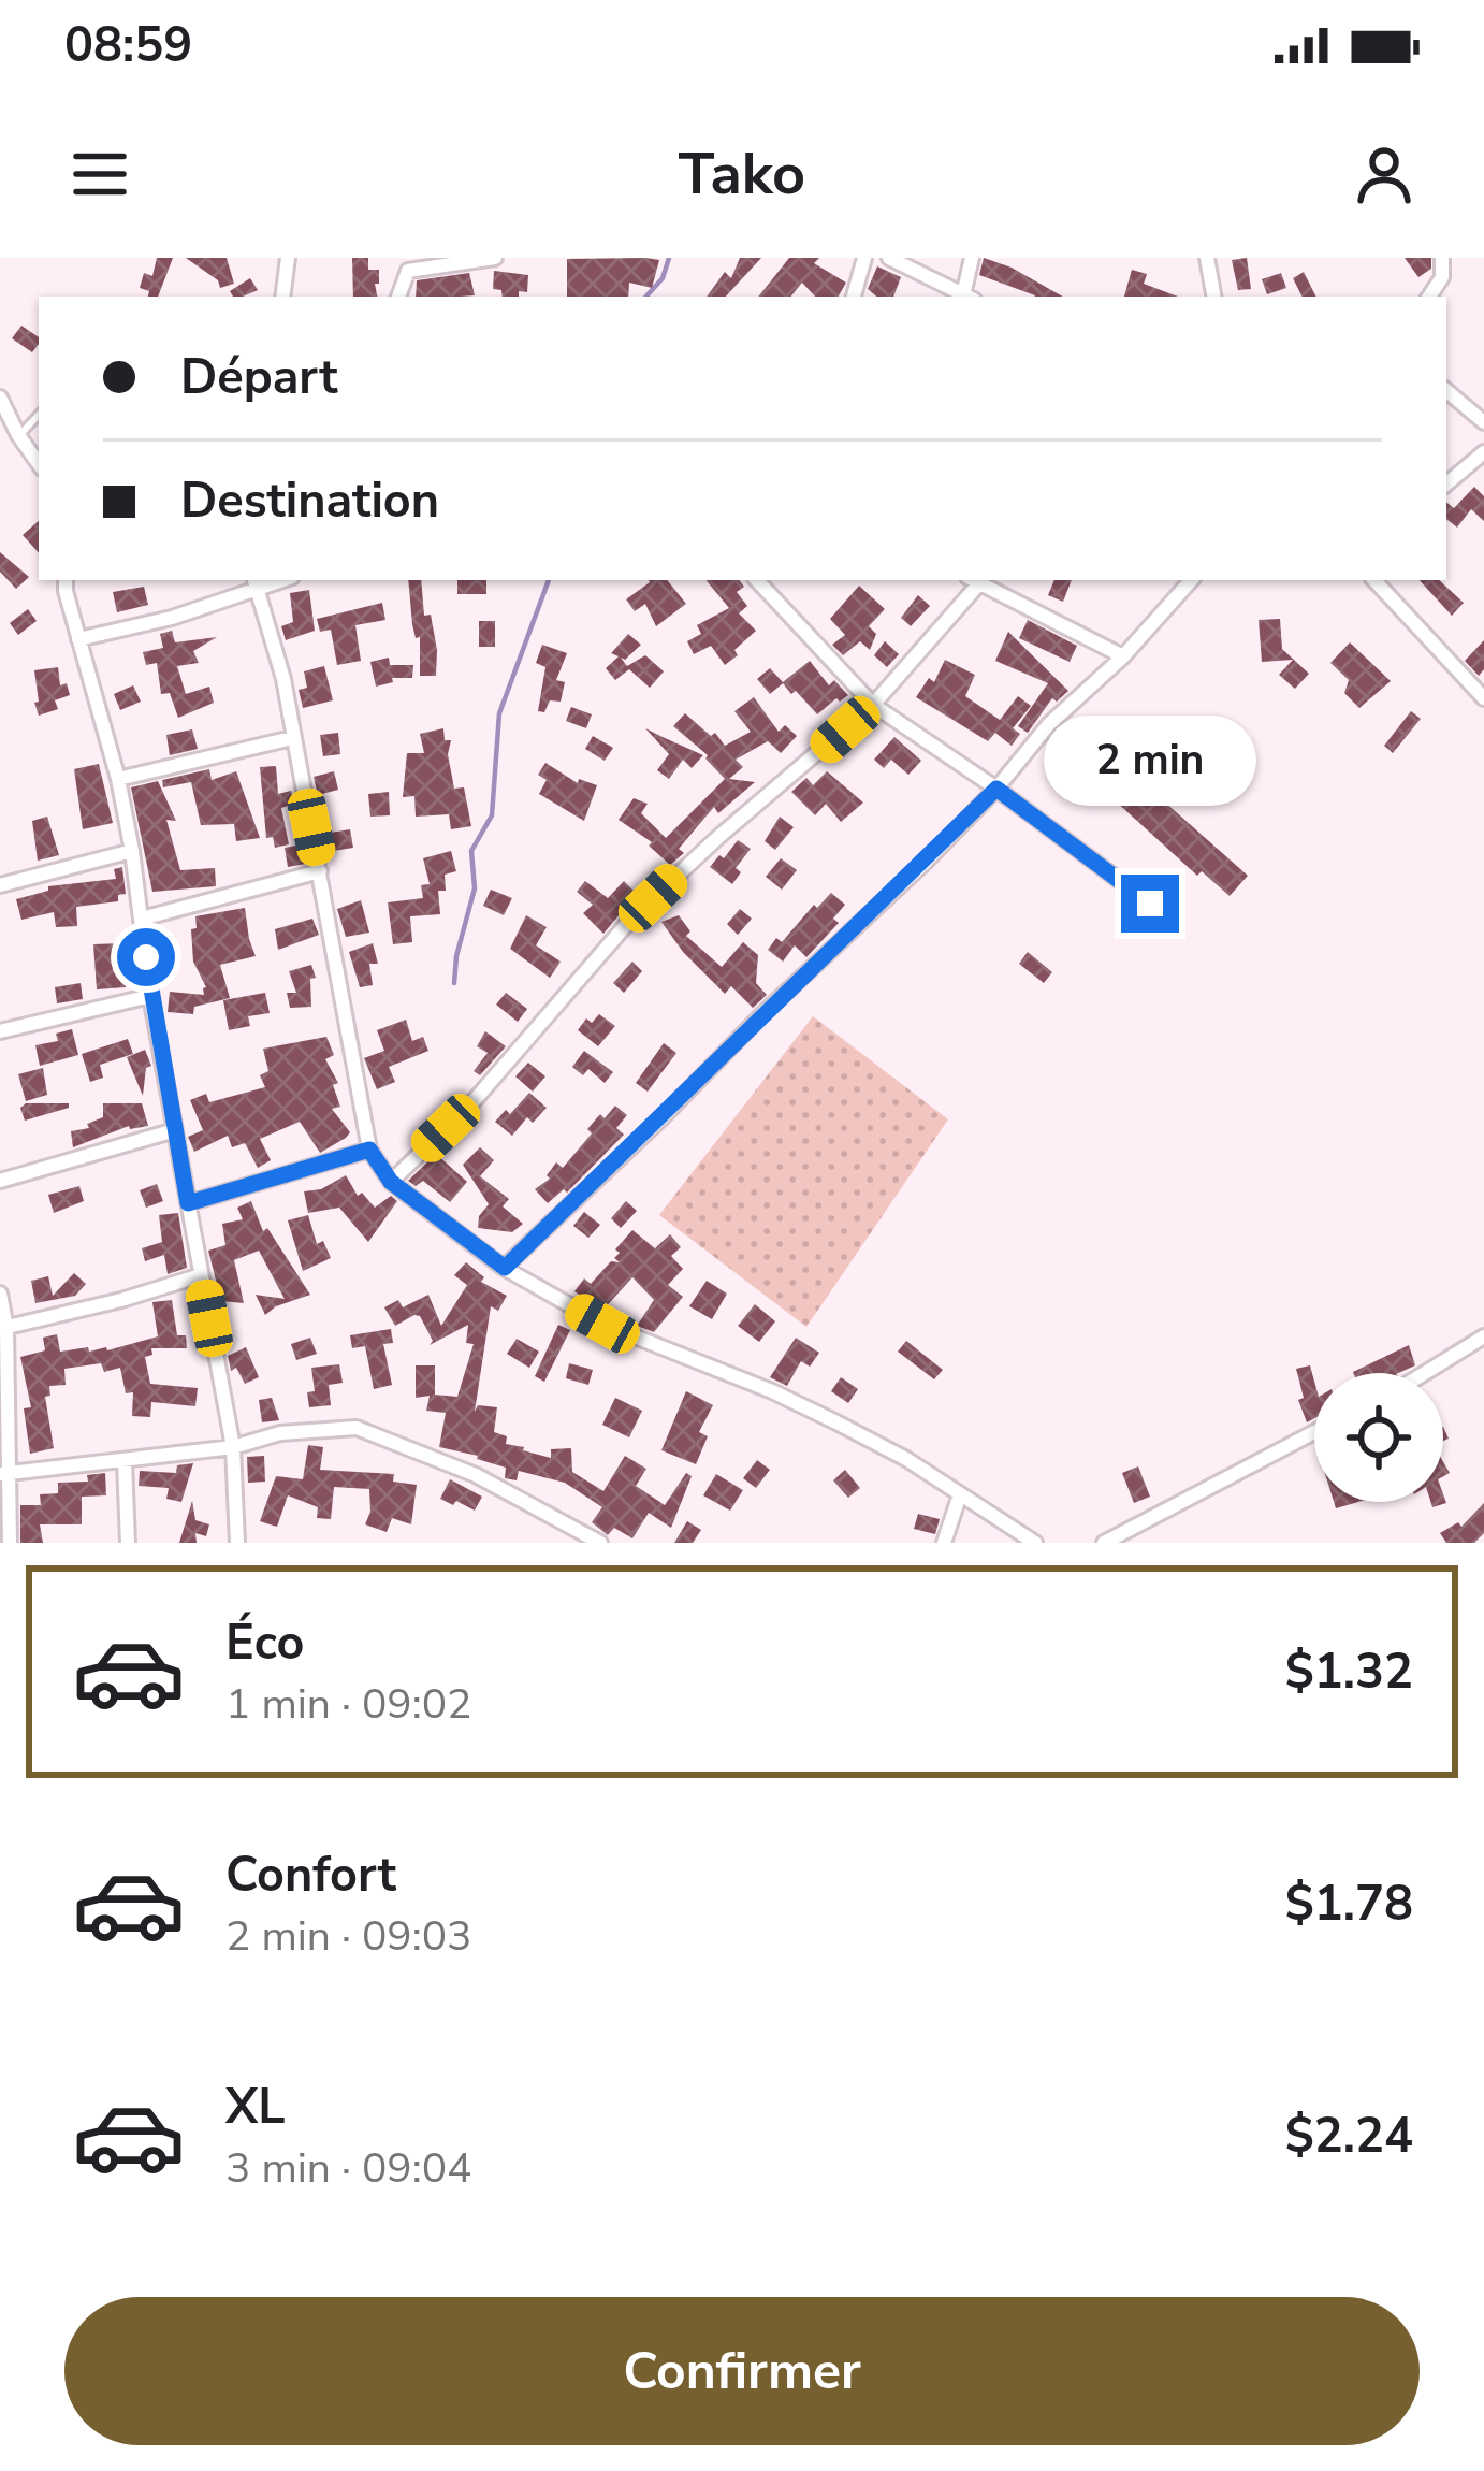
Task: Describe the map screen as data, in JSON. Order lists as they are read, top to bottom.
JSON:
{
  "page": {
    "status": "08:59",
    "header": "Tako",
    "banner": ["Départ", "Destination"],
    "bubble": "2 min",
    "list": [
      {
        "name": "Éco",
        "note": "1 min · 09:02",
        "value": "$1.32"
      },
      {
        "name": "Confort",
        "note": "2 min · 09:03",
        "value": "$1.78"
      },
      {
        "name": "XL",
        "note": "3 min · 09:04",
        "value": "$2.24"
      }
    ],
    "buttons": "Confirmer"
  }
}
